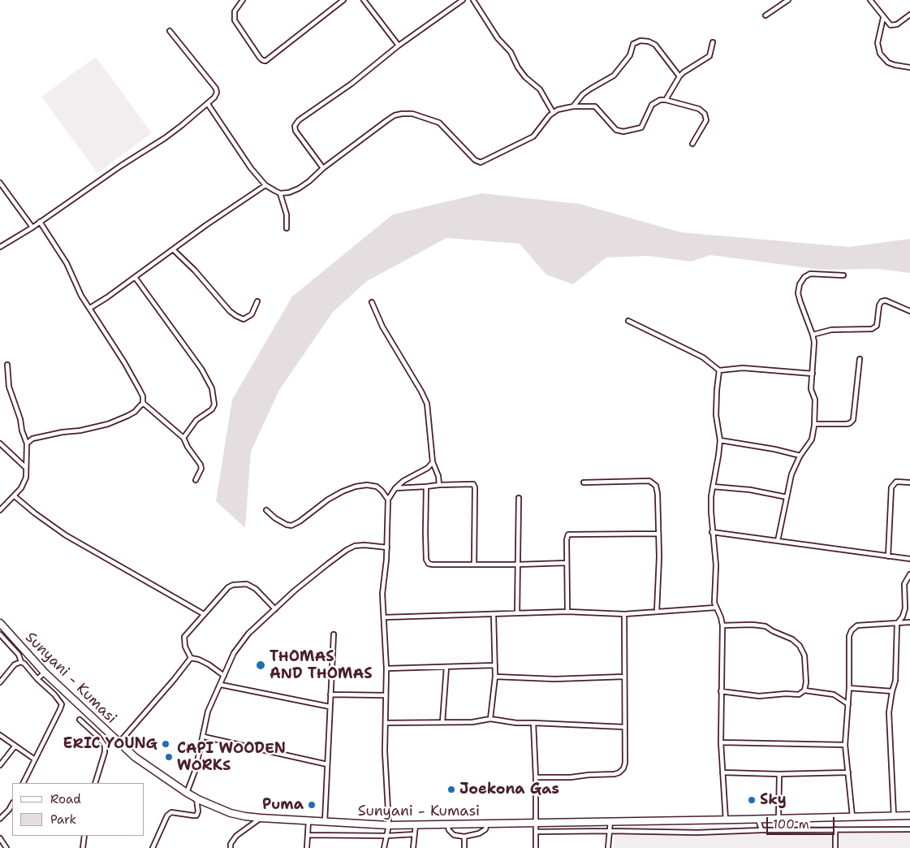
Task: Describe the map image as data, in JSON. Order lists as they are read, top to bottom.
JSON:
{
  "streets": {
    "main road": ["Sunyani - Kumasi"]
  },
  "places": [
    "THOMAS AND THOMAS",
    "ERIC YOUNG",
    "CAPI WOODEN WORKS",
    "Joekona Gas",
    "Sky",
    "Puma"
  ],
  "legend": ["Road", "Park"],
  "scale_bar": "100 m"
}
